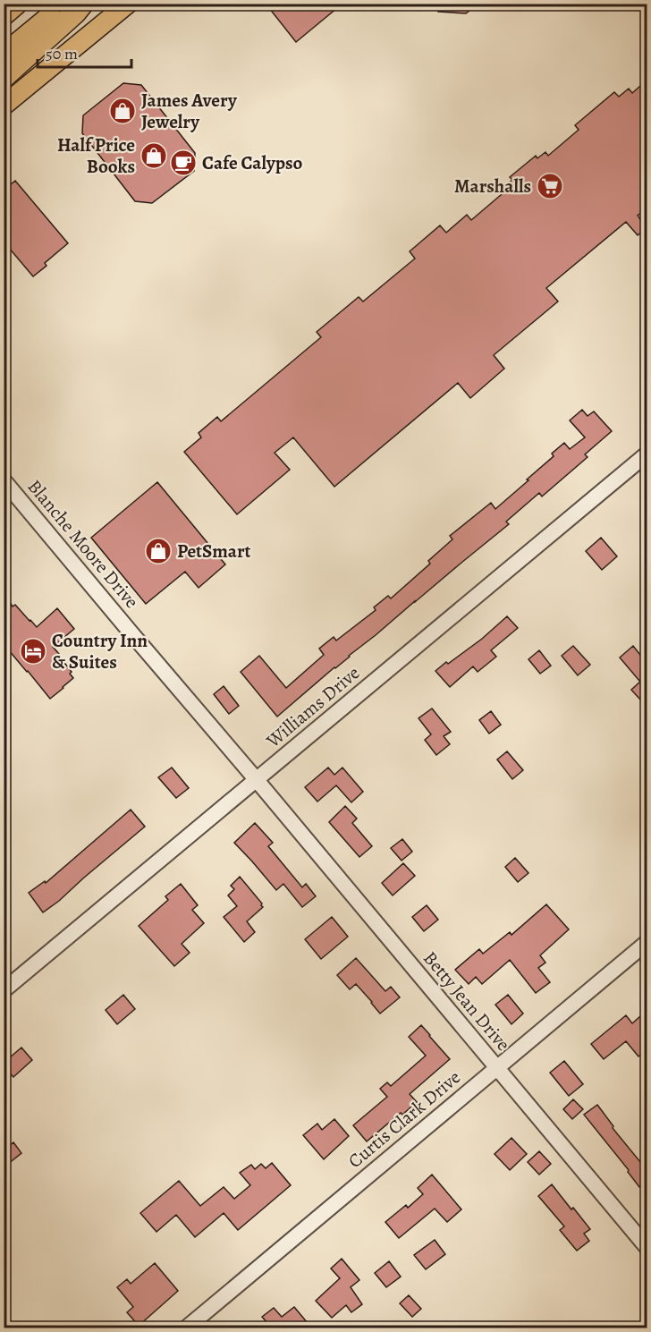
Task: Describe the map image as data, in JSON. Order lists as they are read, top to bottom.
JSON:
{
  "streets": {
    "street": [
      "Blanche Moore Drive",
      "Williams Drive",
      "Betty Jean Drive",
      "Curtis Clark Drive"
    ]
  },
  "crossings": [
    ["Blanche Moore Drive", "Williams Drive"],
    ["Blanche Moore Drive", "Betty Jean Drive"],
    ["Williams Drive", "Betty Jean Drive"],
    ["Betty Jean Drive", "Curtis Clark Drive"]
  ],
  "places": {
    "shop": ["James Avery Jewelry", "Half Price Books", "PetSmart"],
    "cafe": ["Cafe Calypso"],
    "supermarket": ["Marshalls"],
    "hotel": ["Country Inn & Suites"]
  },
  "scale_bar": "50 m"
}
